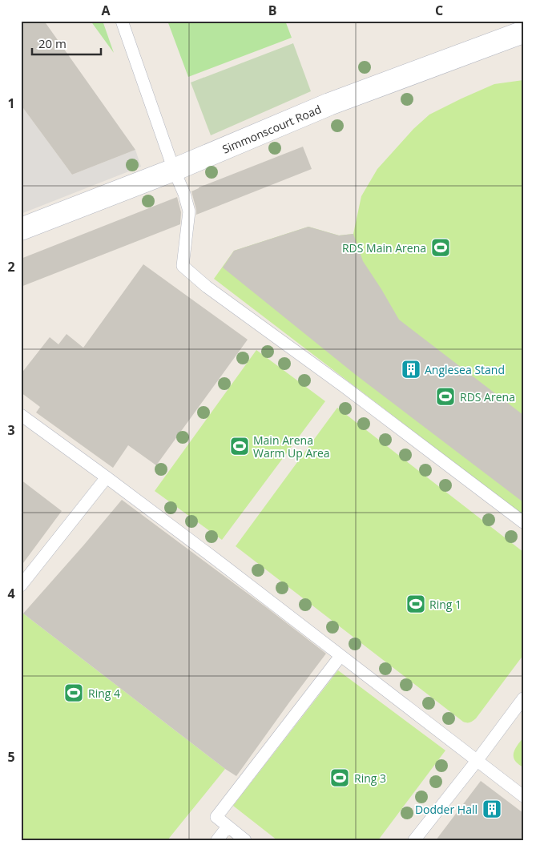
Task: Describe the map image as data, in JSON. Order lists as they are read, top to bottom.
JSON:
{
  "streets": {
    "street": ["Simmonscourt Road"]
  },
  "places": {
    "sports": [
      "RDS Main Arena",
      "RDS Arena",
      "Main Arena Warm Up Area",
      "Ring 1",
      "Ring 4",
      "Ring 3"
    ],
    "building": ["Anglesea Stand", "Dodder Hall"]
  },
  "scale_bar": "20 m",
  "grid": {
    "columns": ["A", "B", "C"],
    "rows": [
      "1",
      "2",
      "3",
      "4",
      "5"
    ]
  }
}
